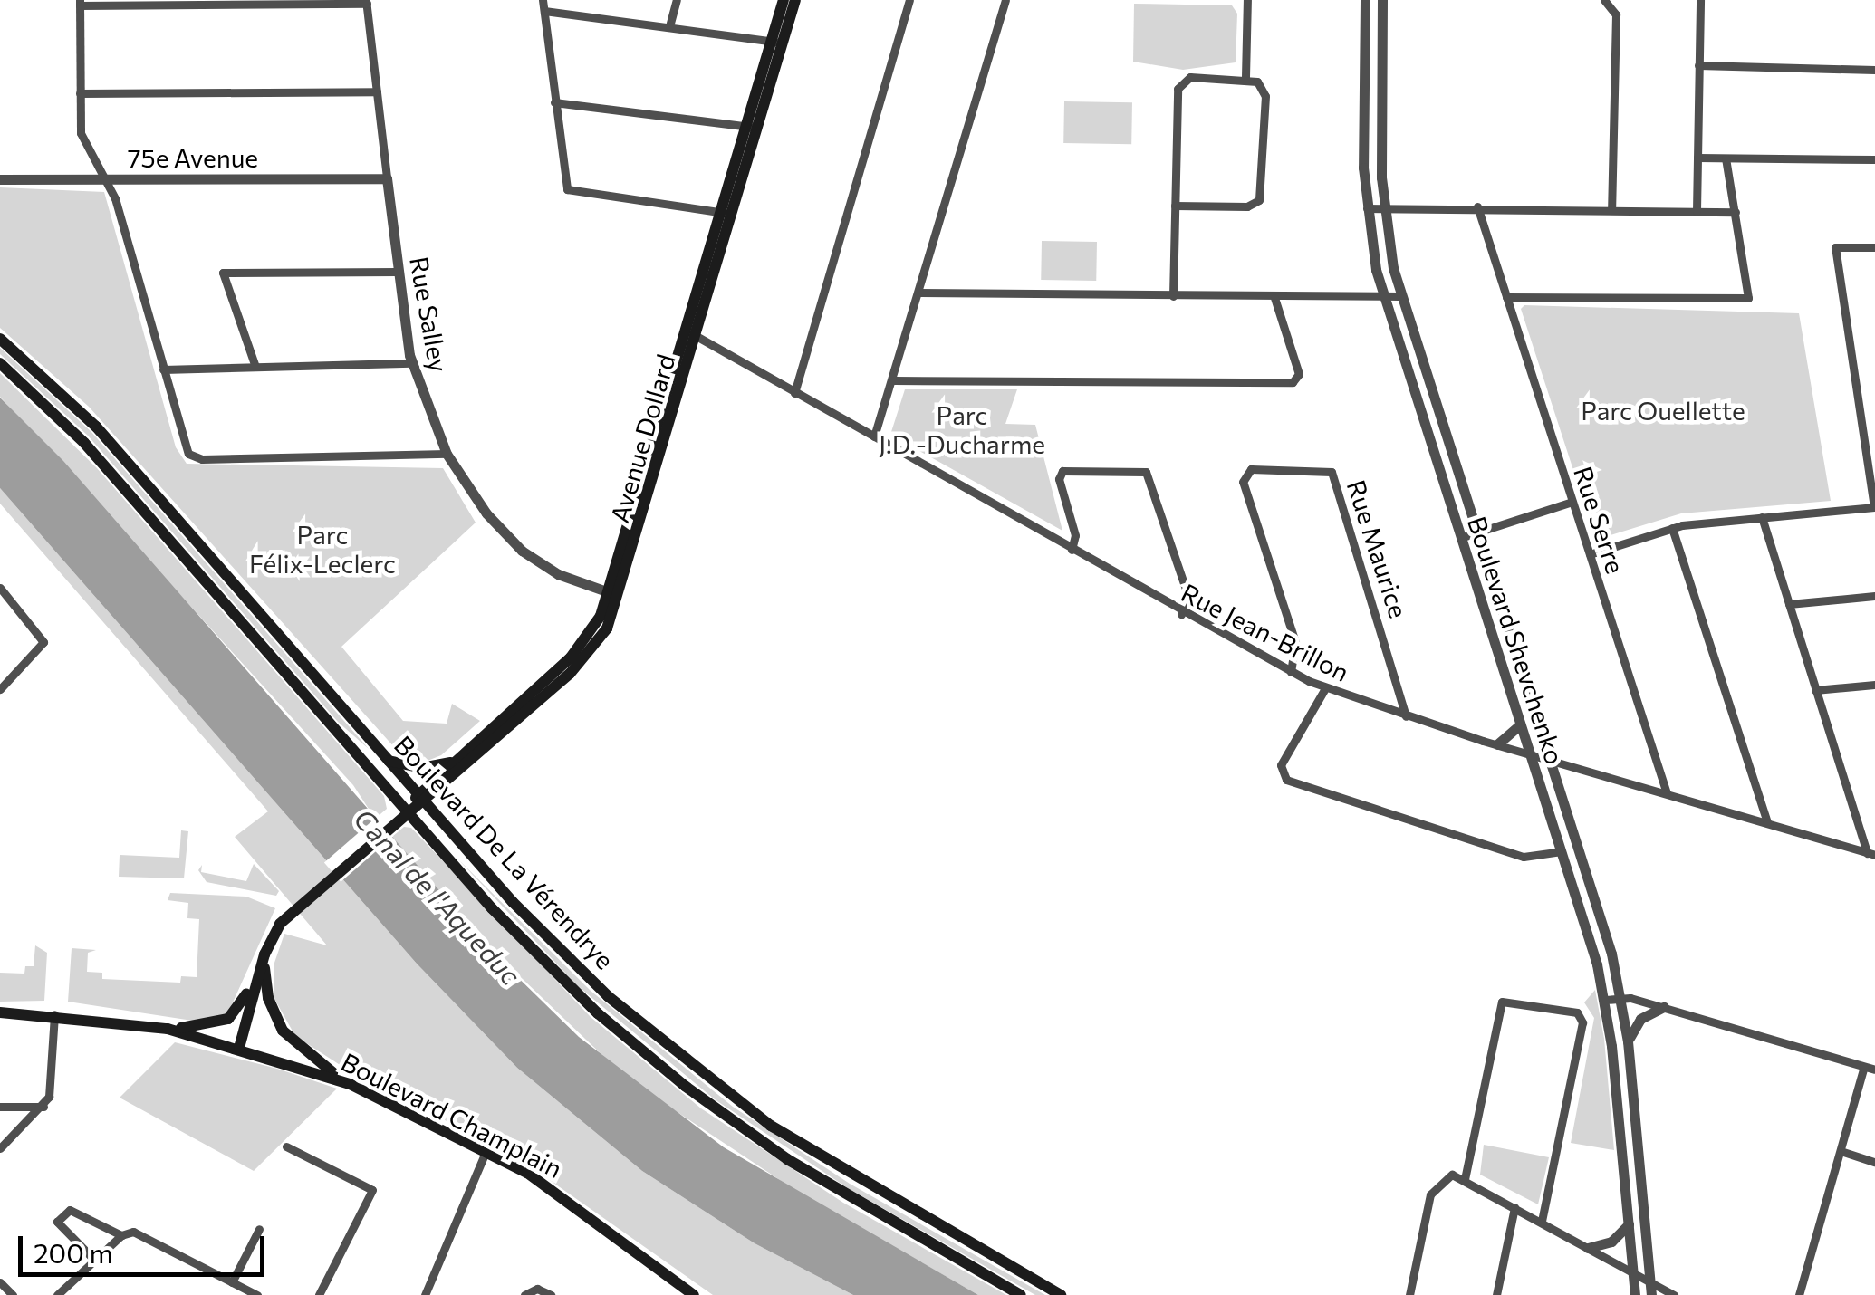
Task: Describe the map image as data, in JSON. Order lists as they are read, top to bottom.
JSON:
{
  "streets": {
    "main road": ["Avenue Dollard", "Boulevard De La Vérendrye", "Boulevard Champlain"],
    "street": [
      "75e Avenue",
      "Rue Salley",
      "Rue Serre",
      "Rue Maurice",
      "Rue Jean-Brillon",
      "Boulevard Shevchenko"
    ]
  },
  "crossings": [
    ["75e Avenue", "Rue Salley"],
    ["Rue Salley", "Avenue Dollard"],
    ["Avenue Dollard", "Rue Jean-Brillon"],
    ["Avenue Dollard", "Boulevard De La Vérendrye"],
    ["Avenue Dollard", "Boulevard Champlain"],
    ["Rue Serre", "Rue Jean-Brillon"],
    ["Rue Maurice", "Rue Jean-Brillon"],
    ["Rue Jean-Brillon", "Boulevard Shevchenko"]
  ],
  "water": ["Canal de l'Aqueduc"],
  "parks": ["Parc Ouellette", "Parc J.D.-Ducharme", "Parc Félix-Leclerc"],
  "scale_bar": "200 m"
}
